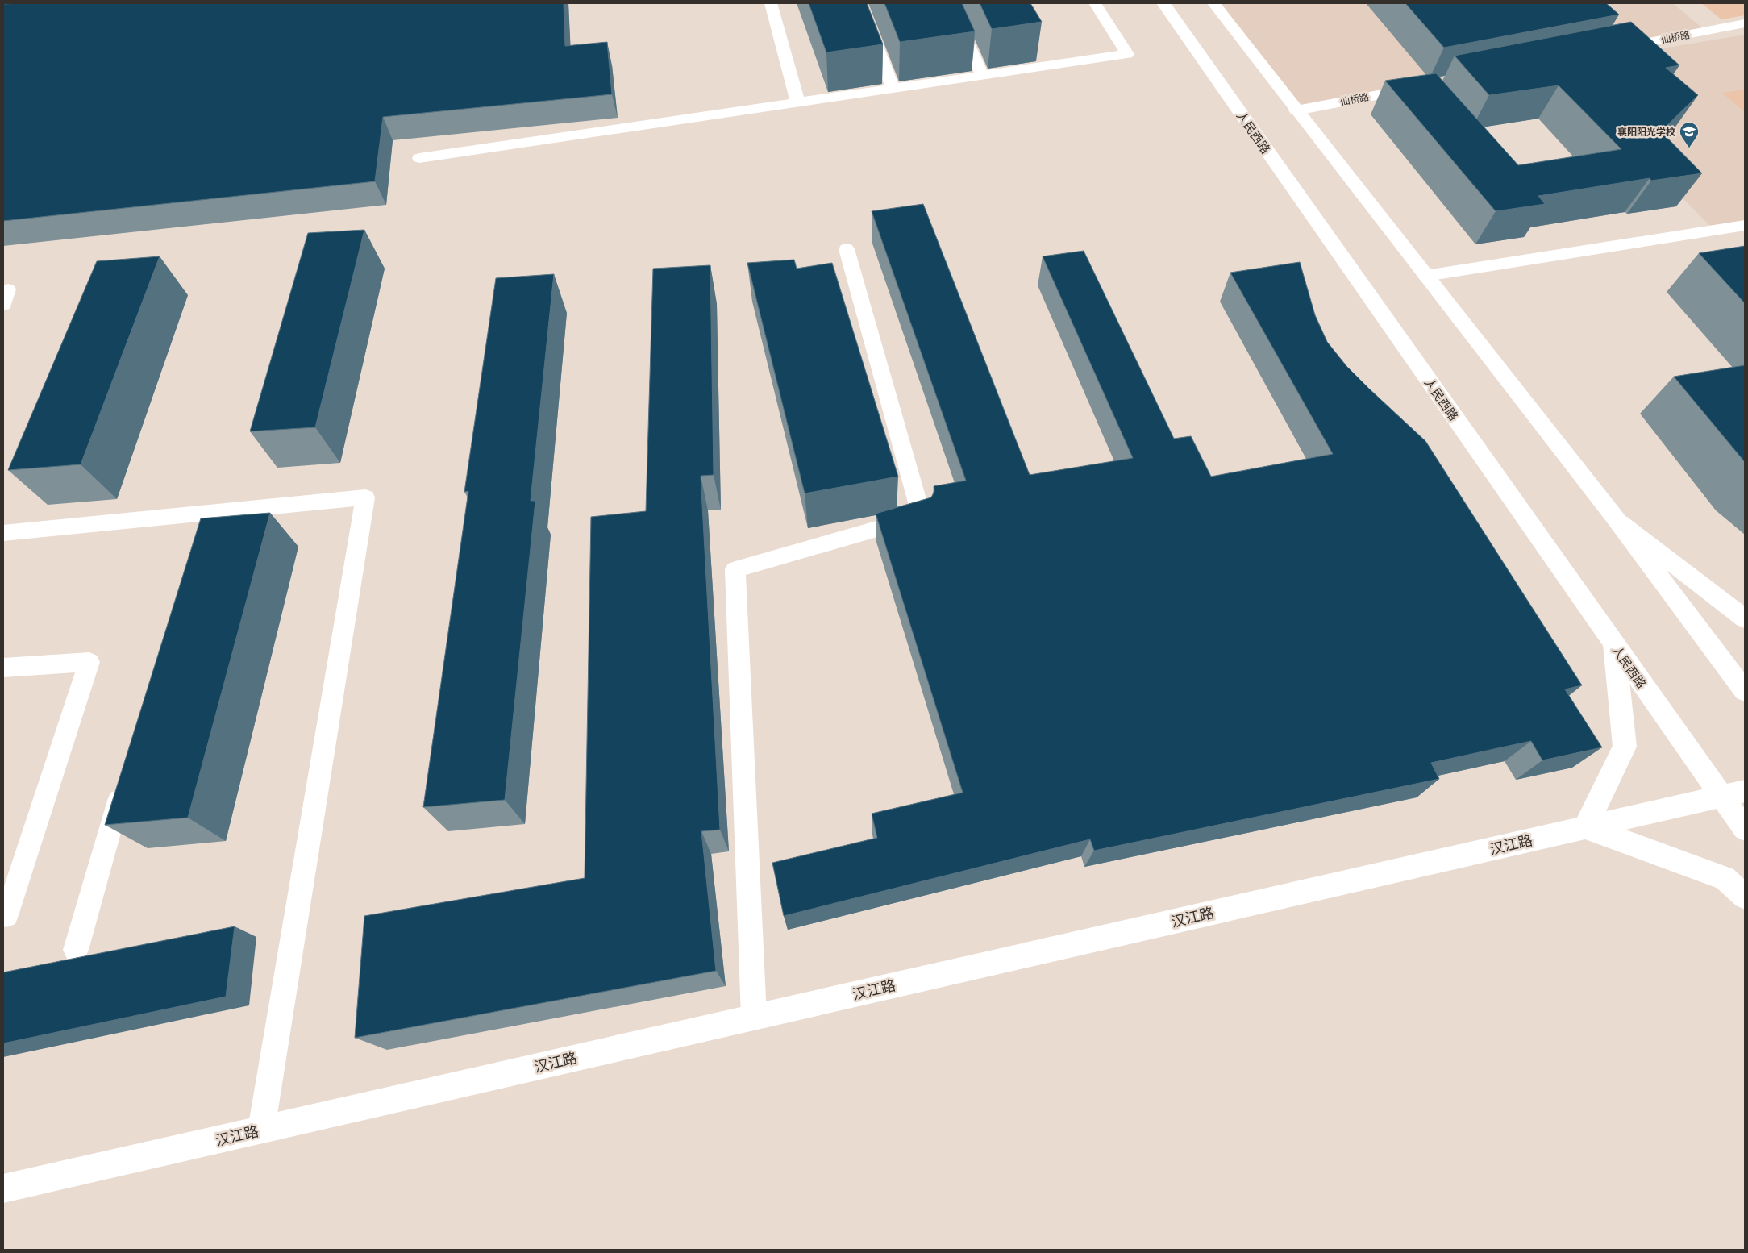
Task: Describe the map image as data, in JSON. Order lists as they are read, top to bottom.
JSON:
{
  "streets": {
    "main road": ["仙桥路", "人民西路", "汉江路"]
  },
  "crossings": [
    ["人民西路", "汉江路"]
  ],
  "places": {
    "school or university": ["襄阳阳光学校"]
  }
}
